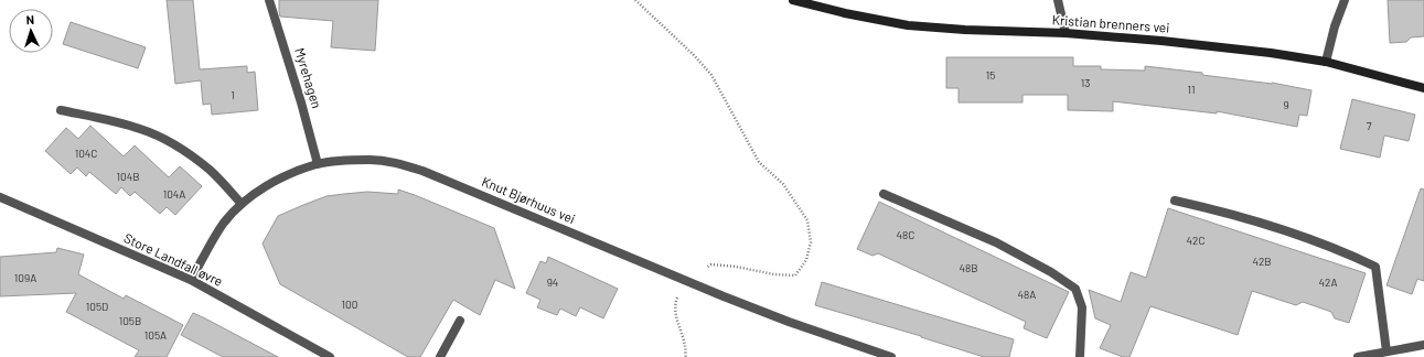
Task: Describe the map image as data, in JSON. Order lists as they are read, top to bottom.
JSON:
{
  "streets": {
    "main road": ["Kristian brenners vei"],
    "street": ["Myrehagen", "Knut Bjørhuus vei", "Store Landfall øvre"]
  },
  "crossings": [
    ["Myrehagen", "Knut Bjørhuus vei"],
    ["Knut Bjørhuus vei", "Store Landfall øvre"]
  ],
  "house_numbers": [
    "15",
    "13",
    "11",
    "1",
    "9",
    "7",
    "104C",
    "104B",
    "104A",
    "48C",
    "42C",
    "42B",
    "48B",
    "109A",
    "94",
    "42A",
    "48A",
    "100",
    "105D",
    "105B",
    "105A"
  ],
  "north": "top"
}
